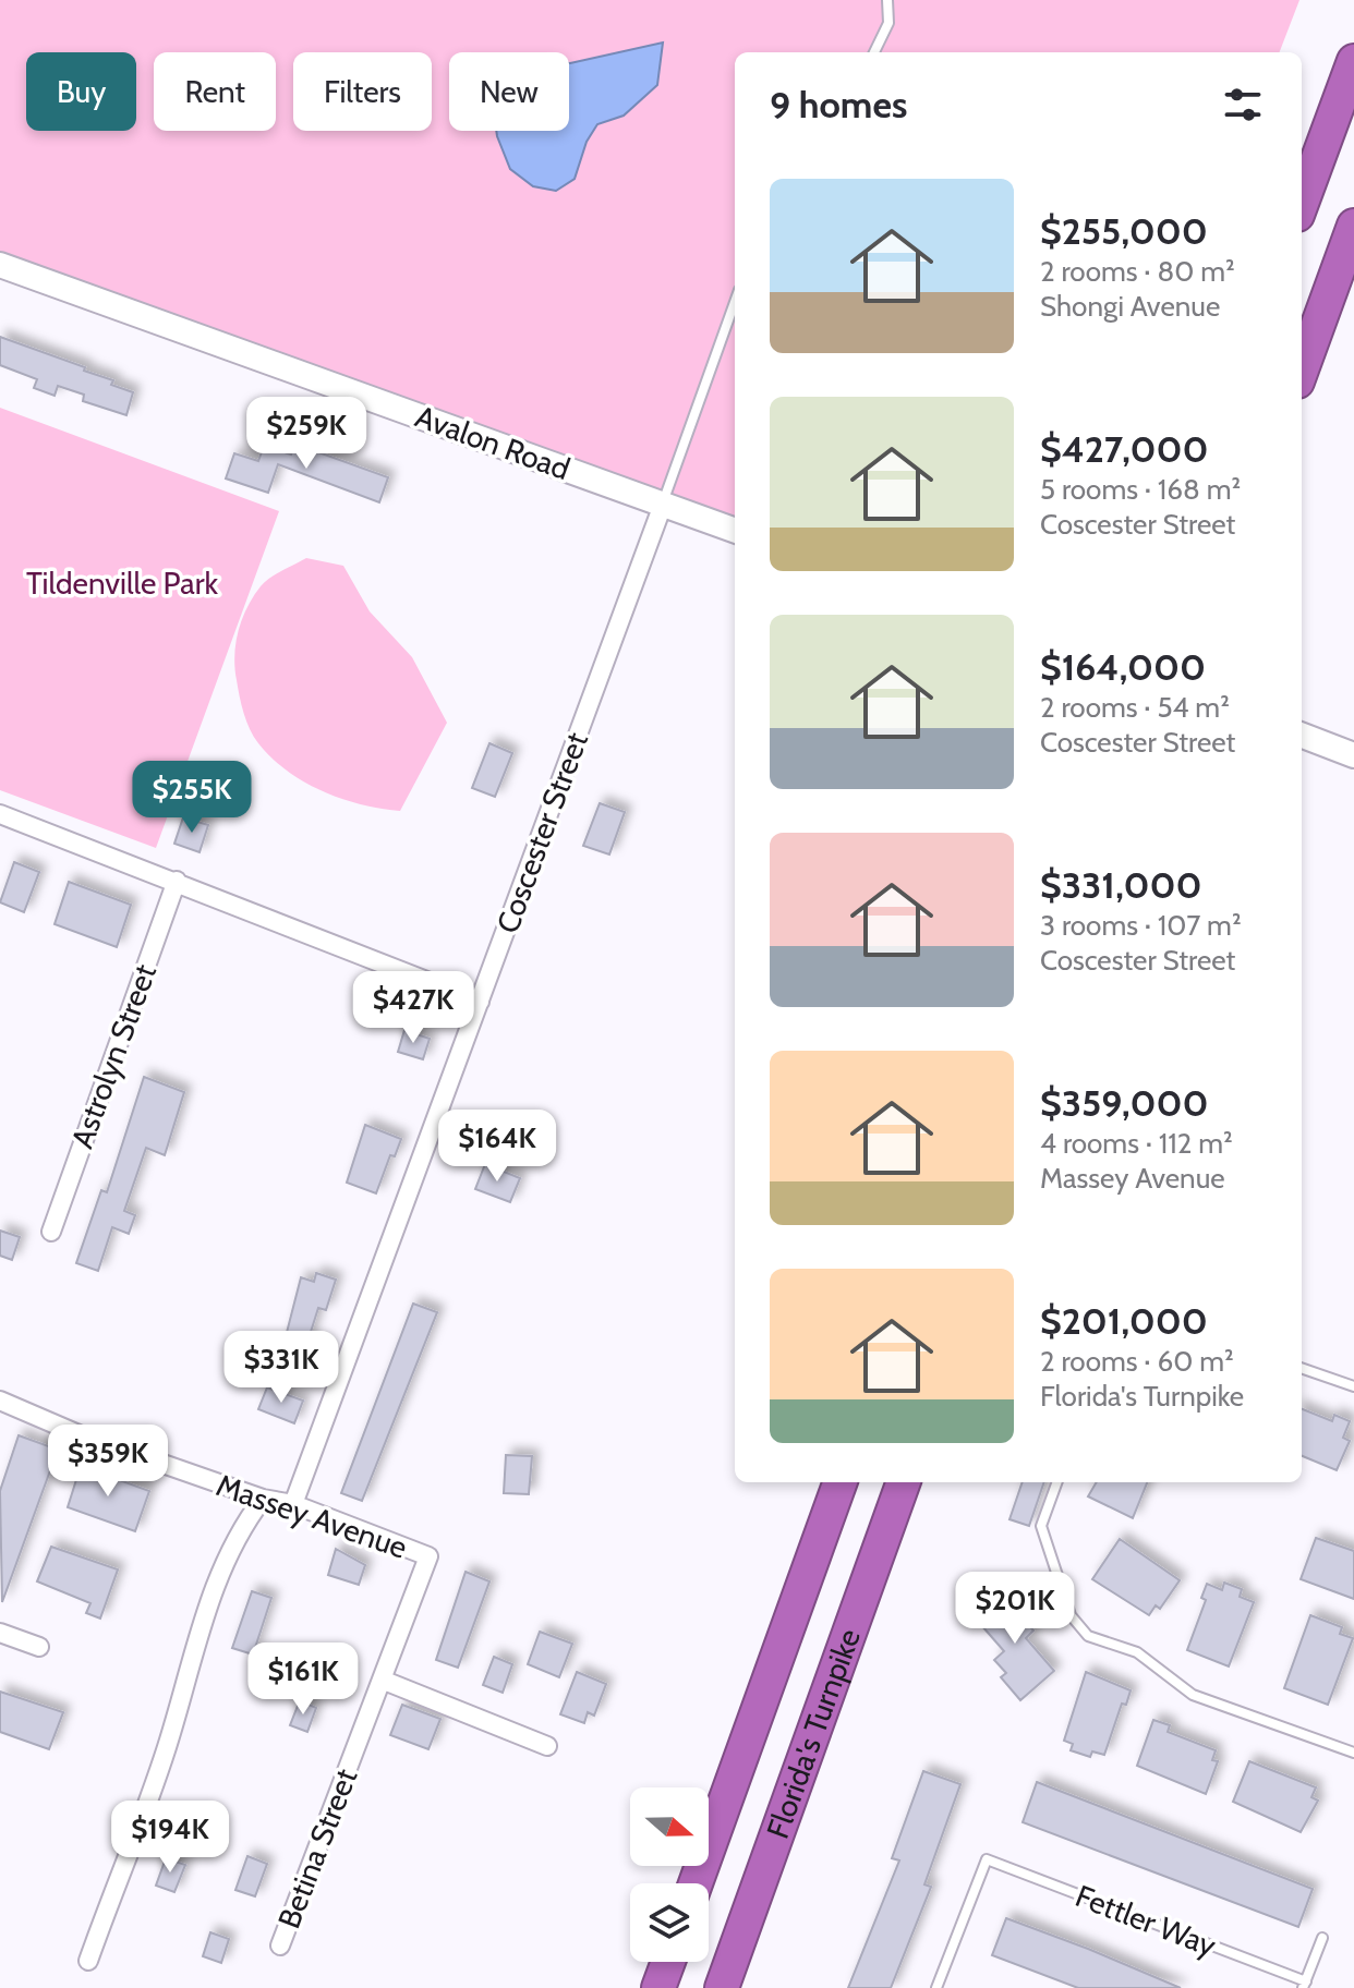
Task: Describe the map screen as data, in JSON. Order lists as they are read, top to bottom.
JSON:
{
  "streets": {
    "highway": ["Florida's Turnpike"],
    "main road": ["Avalon Road"],
    "street": [
      "Coscester Street",
      "Astrolyn Street",
      "Massey Avenue",
      "Betina Street"
    ],
    "lane": ["Fettler Way"]
  },
  "crossings": [
    ["Avalon Road", "Coscester Street"],
    ["Coscester Street", "Massey Avenue"],
    ["Massey Avenue", "Betina Street"]
  ],
  "parks": ["Tildenville Park"],
  "north": "right",
  "page": {
    "chip": [
      "Buy",
      "Rent",
      "Filters",
      "New"
    ],
    "heading": "9 homes",
    "list": [
      {
        "name": "$255,000",
        "note": "2 rooms · 80 m² · Shongi Avenue"
      },
      {
        "name": "$427,000",
        "note": "5 rooms · 168 m² · Coscester Street"
      },
      {
        "name": "$164,000",
        "note": "2 rooms · 54 m² · Coscester Street"
      },
      {
        "name": "$331,000",
        "note": "3 rooms · 107 m² · Coscester Street"
      },
      {
        "name": "$359,000",
        "note": "4 rooms · 112 m² · Massey Avenue"
      },
      {
        "name": "$201,000",
        "note": "2 rooms · 60 m² · Florida's Turnpike"
      }
    ],
    "price": [
      "$259K",
      "$255K",
      "$427K",
      "$164K",
      "$331K",
      "$359K",
      "$201K",
      "$161K",
      "$194K"
    ]
  }
}
